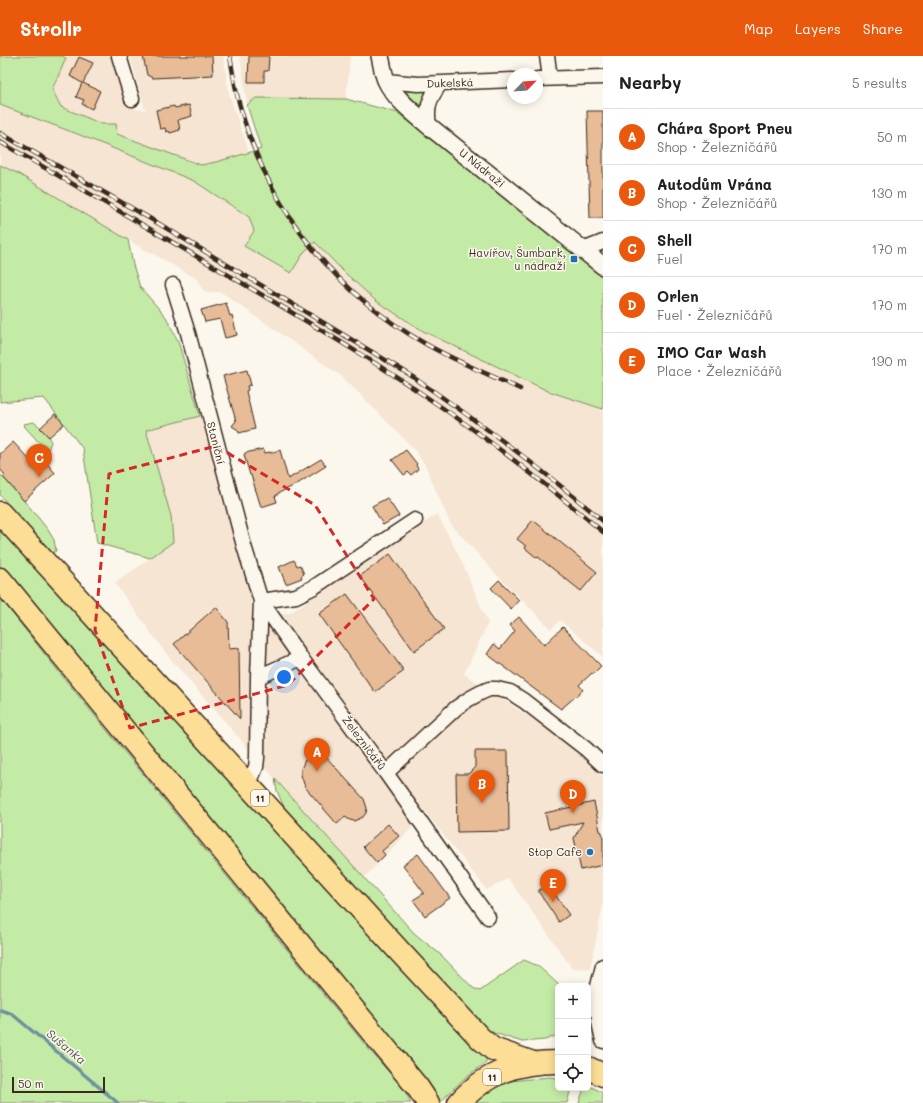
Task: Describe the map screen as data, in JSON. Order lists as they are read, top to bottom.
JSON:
{
  "streets": {
    "highway": ["11"],
    "street": [
      "Dukelská",
      "U Nádraží",
      "Staniční",
      "Železničářů"
    ]
  },
  "crossings": [
    ["Dukelská", "U Nádraží"],
    ["Staniční", "Železničářů"]
  ],
  "water": ["Sušanka"],
  "places": {
    "transit": ["Havířov, Šumbark, u nádraží"],
    "other": ["Stop Cafe"]
  },
  "scale_bar": "50 m",
  "north": "top right",
  "page": {
    "header": "Strollr",
    "nav": ["Map", "Layers", "Share"],
    "heading": ["Nearby", "5 results"],
    "list": [
      {
        "mark": "A",
        "name": "Chára Sport Pneu",
        "note": "Shop · Železničářů",
        "value": "50 m"
      },
      {
        "mark": "B",
        "name": "Autodům Vrána",
        "note": "Shop · Železničářů",
        "value": "130 m"
      },
      {
        "mark": "C",
        "name": "Shell",
        "note": "Fuel",
        "value": "170 m"
      },
      {
        "mark": "D",
        "name": "Orlen",
        "note": "Fuel · Železničářů",
        "value": "170 m"
      },
      {
        "mark": "E",
        "name": "IMO Car Wash",
        "note": "Place · Železničářů",
        "value": "190 m"
      }
    ],
    "pins": [
      "C",
      "A",
      "B",
      "D",
      "E"
    ],
    "map_buttons": ["+", "−"],
    "scale": "50 m"
  }
}
